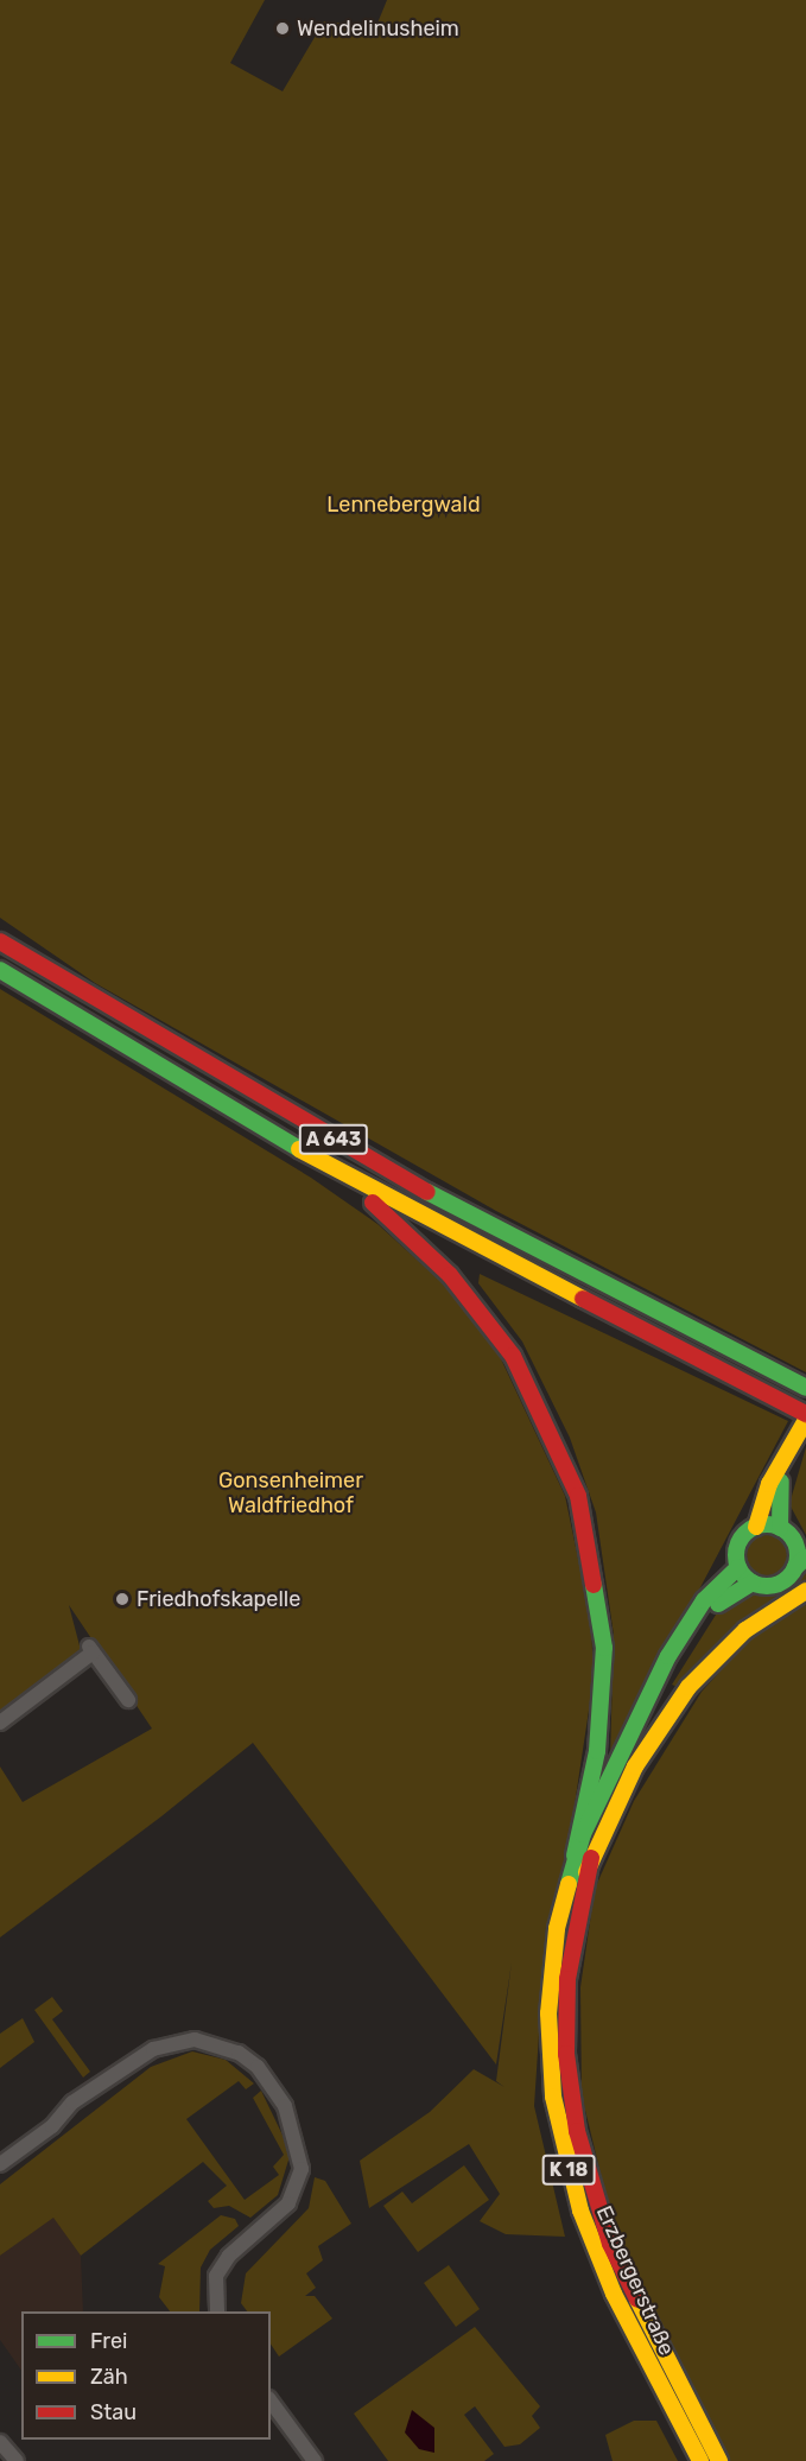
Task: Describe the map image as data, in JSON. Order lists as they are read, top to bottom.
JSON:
{
  "streets": {
    "main road": ["A 643", "K 18", "Erzbergerstraße"]
  },
  "parks": ["Lennebergwald", "Gonsenheimer Waldfriedhof"],
  "places": ["Wendelinusheim", "Friedhofskapelle"],
  "legend": ["Frei", "Zäh", "Stau"]
}
